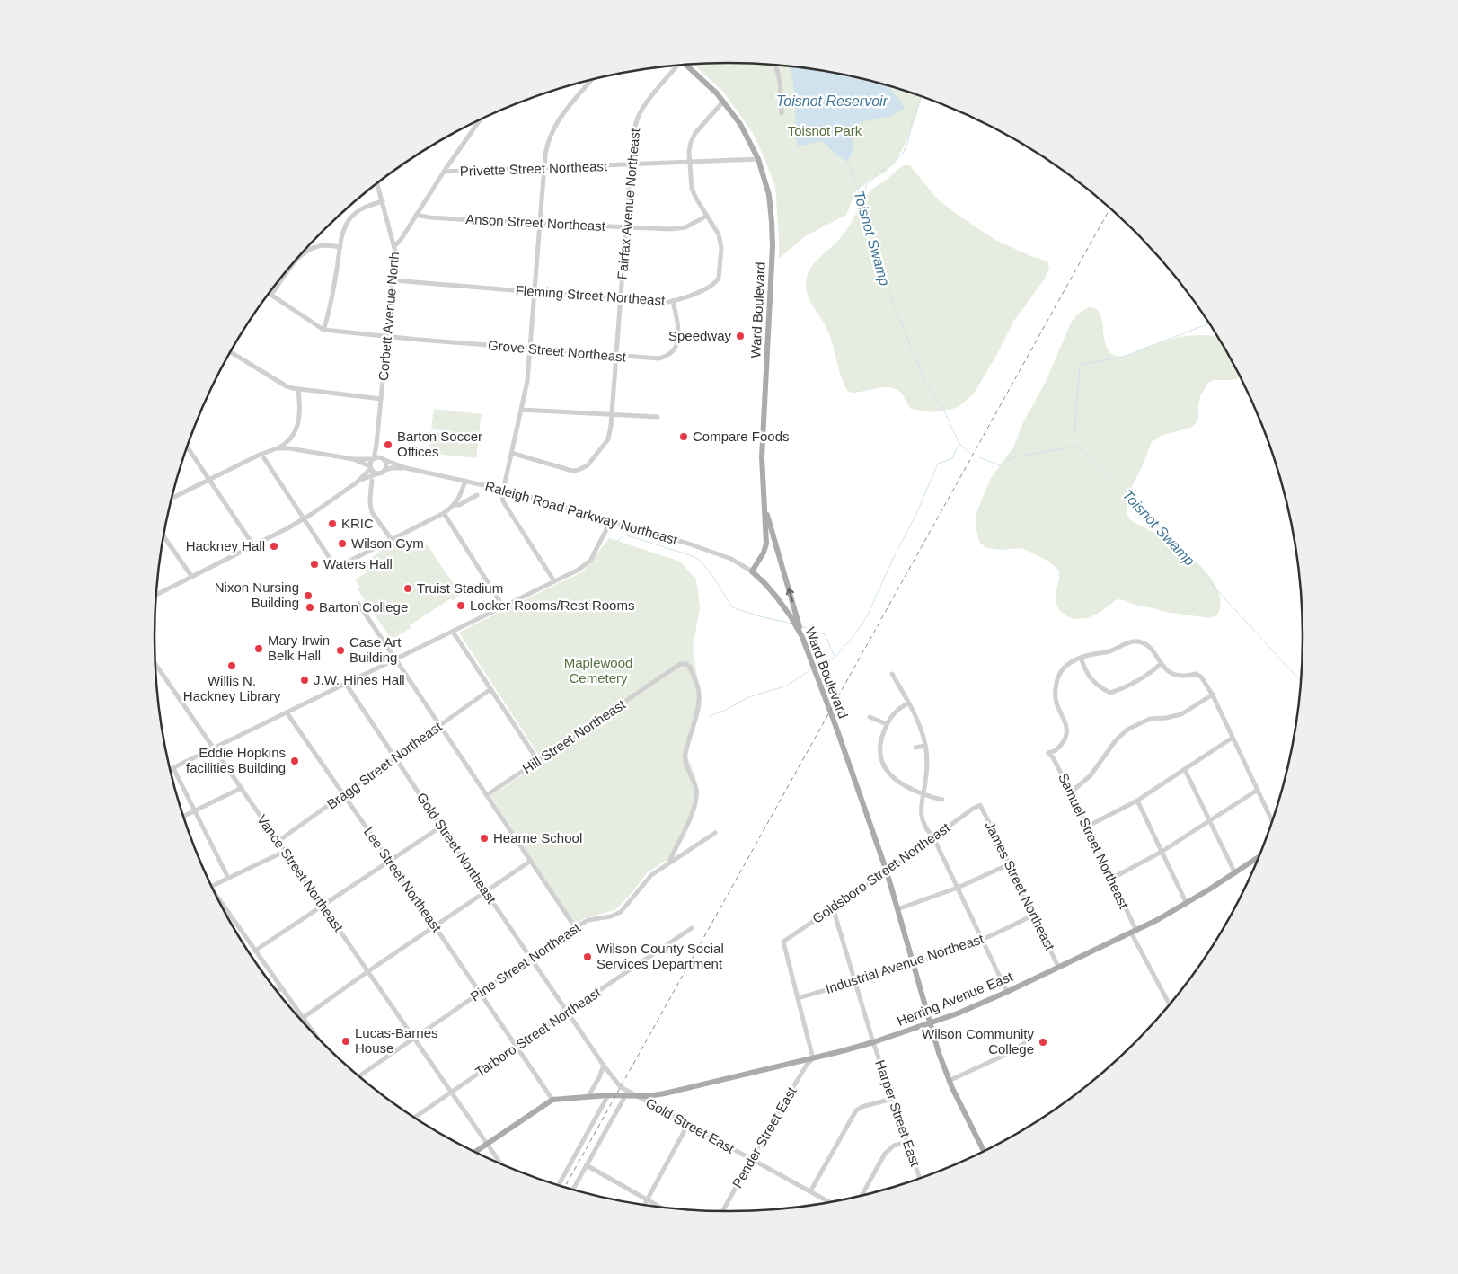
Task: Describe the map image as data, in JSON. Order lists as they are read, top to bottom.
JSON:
{
  "streets": {
    "main road": ["Ward Boulevard", "Herring Avenue East"],
    "street": [
      "Privette Street Northeast",
      "Fairfax Avenue Northeast",
      "Anson Street Northeast",
      "Fleming Street Northeast",
      "Corbett Avenue North",
      "Grove Street Northeast",
      "Raleigh Road Parkway Northeast",
      "Hill Street Northeast",
      "Bragg Street Northeast",
      "Samuel Street Northeast",
      "Gold Street Northeast",
      "Vance Street Northeast",
      "Goldsboro Street Northeast",
      "Lee Street Northeast",
      "James Street Northeast",
      "Pine Street Northeast",
      "Industrial Avenue Northeast",
      "Tarboro Street Northeast",
      "Harper Street East",
      "Gold Street East",
      "Pender Street East"
    ]
  },
  "crossings": [
    ["Privette Street Northeast", "Fairfax Avenue Northeast"],
    ["Privette Street Northeast", "Fleming Street Northeast"],
    ["Privette Street Northeast", "Ward Boulevard"],
    ["Privette Street Northeast", "Corbett Avenue North"],
    ["Fairfax Avenue Northeast", "Anson Street Northeast"],
    ["Fairfax Avenue Northeast", "Fleming Street Northeast"],
    ["Fairfax Avenue Northeast", "Grove Street Northeast"],
    ["Anson Street Northeast", "Fleming Street Northeast"],
    ["Anson Street Northeast", "Corbett Avenue North"],
    ["Fleming Street Northeast", "Ward Boulevard"],
    ["Fleming Street Northeast", "Corbett Avenue North"],
    ["Fleming Street Northeast", "Grove Street Northeast"],
    ["Ward Boulevard", "Raleigh Road Parkway Northeast"],
    ["Ward Boulevard", "Goldsboro Street Northeast"],
    ["Ward Boulevard", "Industrial Avenue Northeast"],
    ["Ward Boulevard", "Herring Avenue East"],
    ["Corbett Avenue North", "Grove Street Northeast"],
    ["Corbett Avenue North", "Raleigh Road Parkway Northeast"],
    ["Hill Street Northeast", "Pine Street Northeast"],
    ["Bragg Street Northeast", "Gold Street Northeast"],
    ["Bragg Street Northeast", "Vance Street Northeast"],
    ["Bragg Street Northeast", "Lee Street Northeast"],
    ["Samuel Street Northeast", "Herring Avenue East"],
    ["Gold Street Northeast", "Pine Street Northeast"],
    ["Gold Street Northeast", "Tarboro Street Northeast"],
    ["Gold Street Northeast", "Gold Street East"],
    ["Vance Street Northeast", "Pine Street Northeast"],
    ["Vance Street Northeast", "Tarboro Street Northeast"],
    ["Goldsboro Street Northeast", "James Street Northeast"],
    ["Goldsboro Street Northeast", "Industrial Avenue Northeast"],
    ["Goldsboro Street Northeast", "Harper Street East"],
    ["Lee Street Northeast", "Pine Street Northeast"],
    ["Lee Street Northeast", "Herring Avenue East"],
    ["Lee Street Northeast", "Tarboro Street Northeast"],
    ["James Street Northeast", "Industrial Avenue Northeast"],
    ["James Street Northeast", "Herring Avenue East"],
    ["Industrial Avenue Northeast", "Harper Street East"],
    ["Herring Avenue East", "Harper Street East"],
    ["Herring Avenue East", "Gold Street East"],
    ["Herring Avenue East", "Pender Street East"],
    ["Tarboro Street Northeast", "Gold Street East"],
    ["Gold Street East", "Pender Street East"]
  ],
  "water": ["Toisnot Reservoir", "Toisnot Swamp"],
  "parks": ["Toisnot Park", "Maplewood Cemetery"],
  "places": [
    "Speedway",
    "Compare Foods",
    "Barton Soccer Offices",
    "KRIC",
    "Wilson Gym",
    "Hackney Hall",
    "Waters Hall",
    "Truist Stadium",
    "Nixon Nursing Building",
    "Locker Rooms/Rest Rooms",
    "Barton College",
    "Mary Irwin Belk Hall",
    "Case Art Building",
    "Willis N. Hackney Library",
    "J.W. Hines Hall",
    "Eddie Hopkins facilities Building",
    "Hearne School",
    "Wilson County Social Services Department",
    "Lucas-Barnes House",
    "Wilson Community College"
  ]
}
